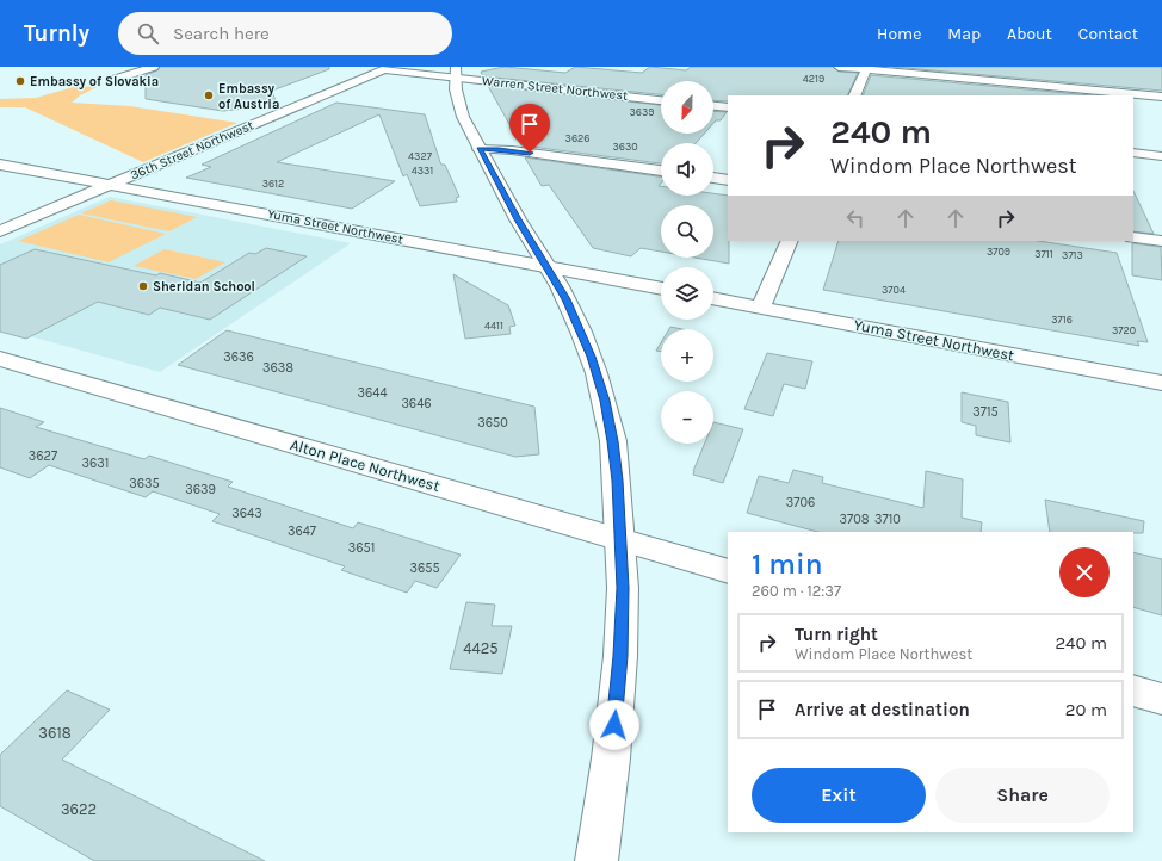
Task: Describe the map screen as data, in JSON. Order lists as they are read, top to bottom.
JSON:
{
  "streets": {
    "street": [
      "Warren Street Northwest",
      "36th Street Northwest",
      "Yuma Street Northwest",
      "Alton Place Northwest"
    ]
  },
  "crossings": [
    ["Warren Street Northwest", "36th Street Northwest"],
    ["36th Street Northwest", "Yuma Street Northwest"]
  ],
  "places": ["Embassy of Slovakia", "Embassy of Austria", "Sheridan School"],
  "house_numbers": [
    "4219",
    "3639",
    "3626",
    "3630",
    "4327",
    "4331",
    "3612",
    "3709",
    "3711",
    "3713",
    "3704",
    "3716",
    "4411",
    "3720",
    "3636",
    "3638",
    "3644",
    "3646",
    "3715",
    "3650",
    "3627",
    "3631",
    "3635",
    "3639",
    "3706",
    "3643",
    "3708",
    "3710",
    "3647",
    "3651",
    "3655",
    "4425",
    "3618",
    "3622"
  ],
  "north": "bottom",
  "page": {
    "header": "Turnly",
    "search": "Search here",
    "nav": [
      "Home",
      "Map",
      "About",
      "Contact"
    ],
    "map_buttons": ["+", "−"],
    "turn": ["240 m", "Windom Place Northwest"],
    "heading": ["1 min", "260 m · 12:37"],
    "list": [
      {
        "name": "Turn right",
        "note": "Windom Place Northwest",
        "value": "240 m"
      },
      {
        "name": "Arrive at destination",
        "value": "20 m"
      }
    ],
    "buttons": ["Exit", "Share"]
  }
}
